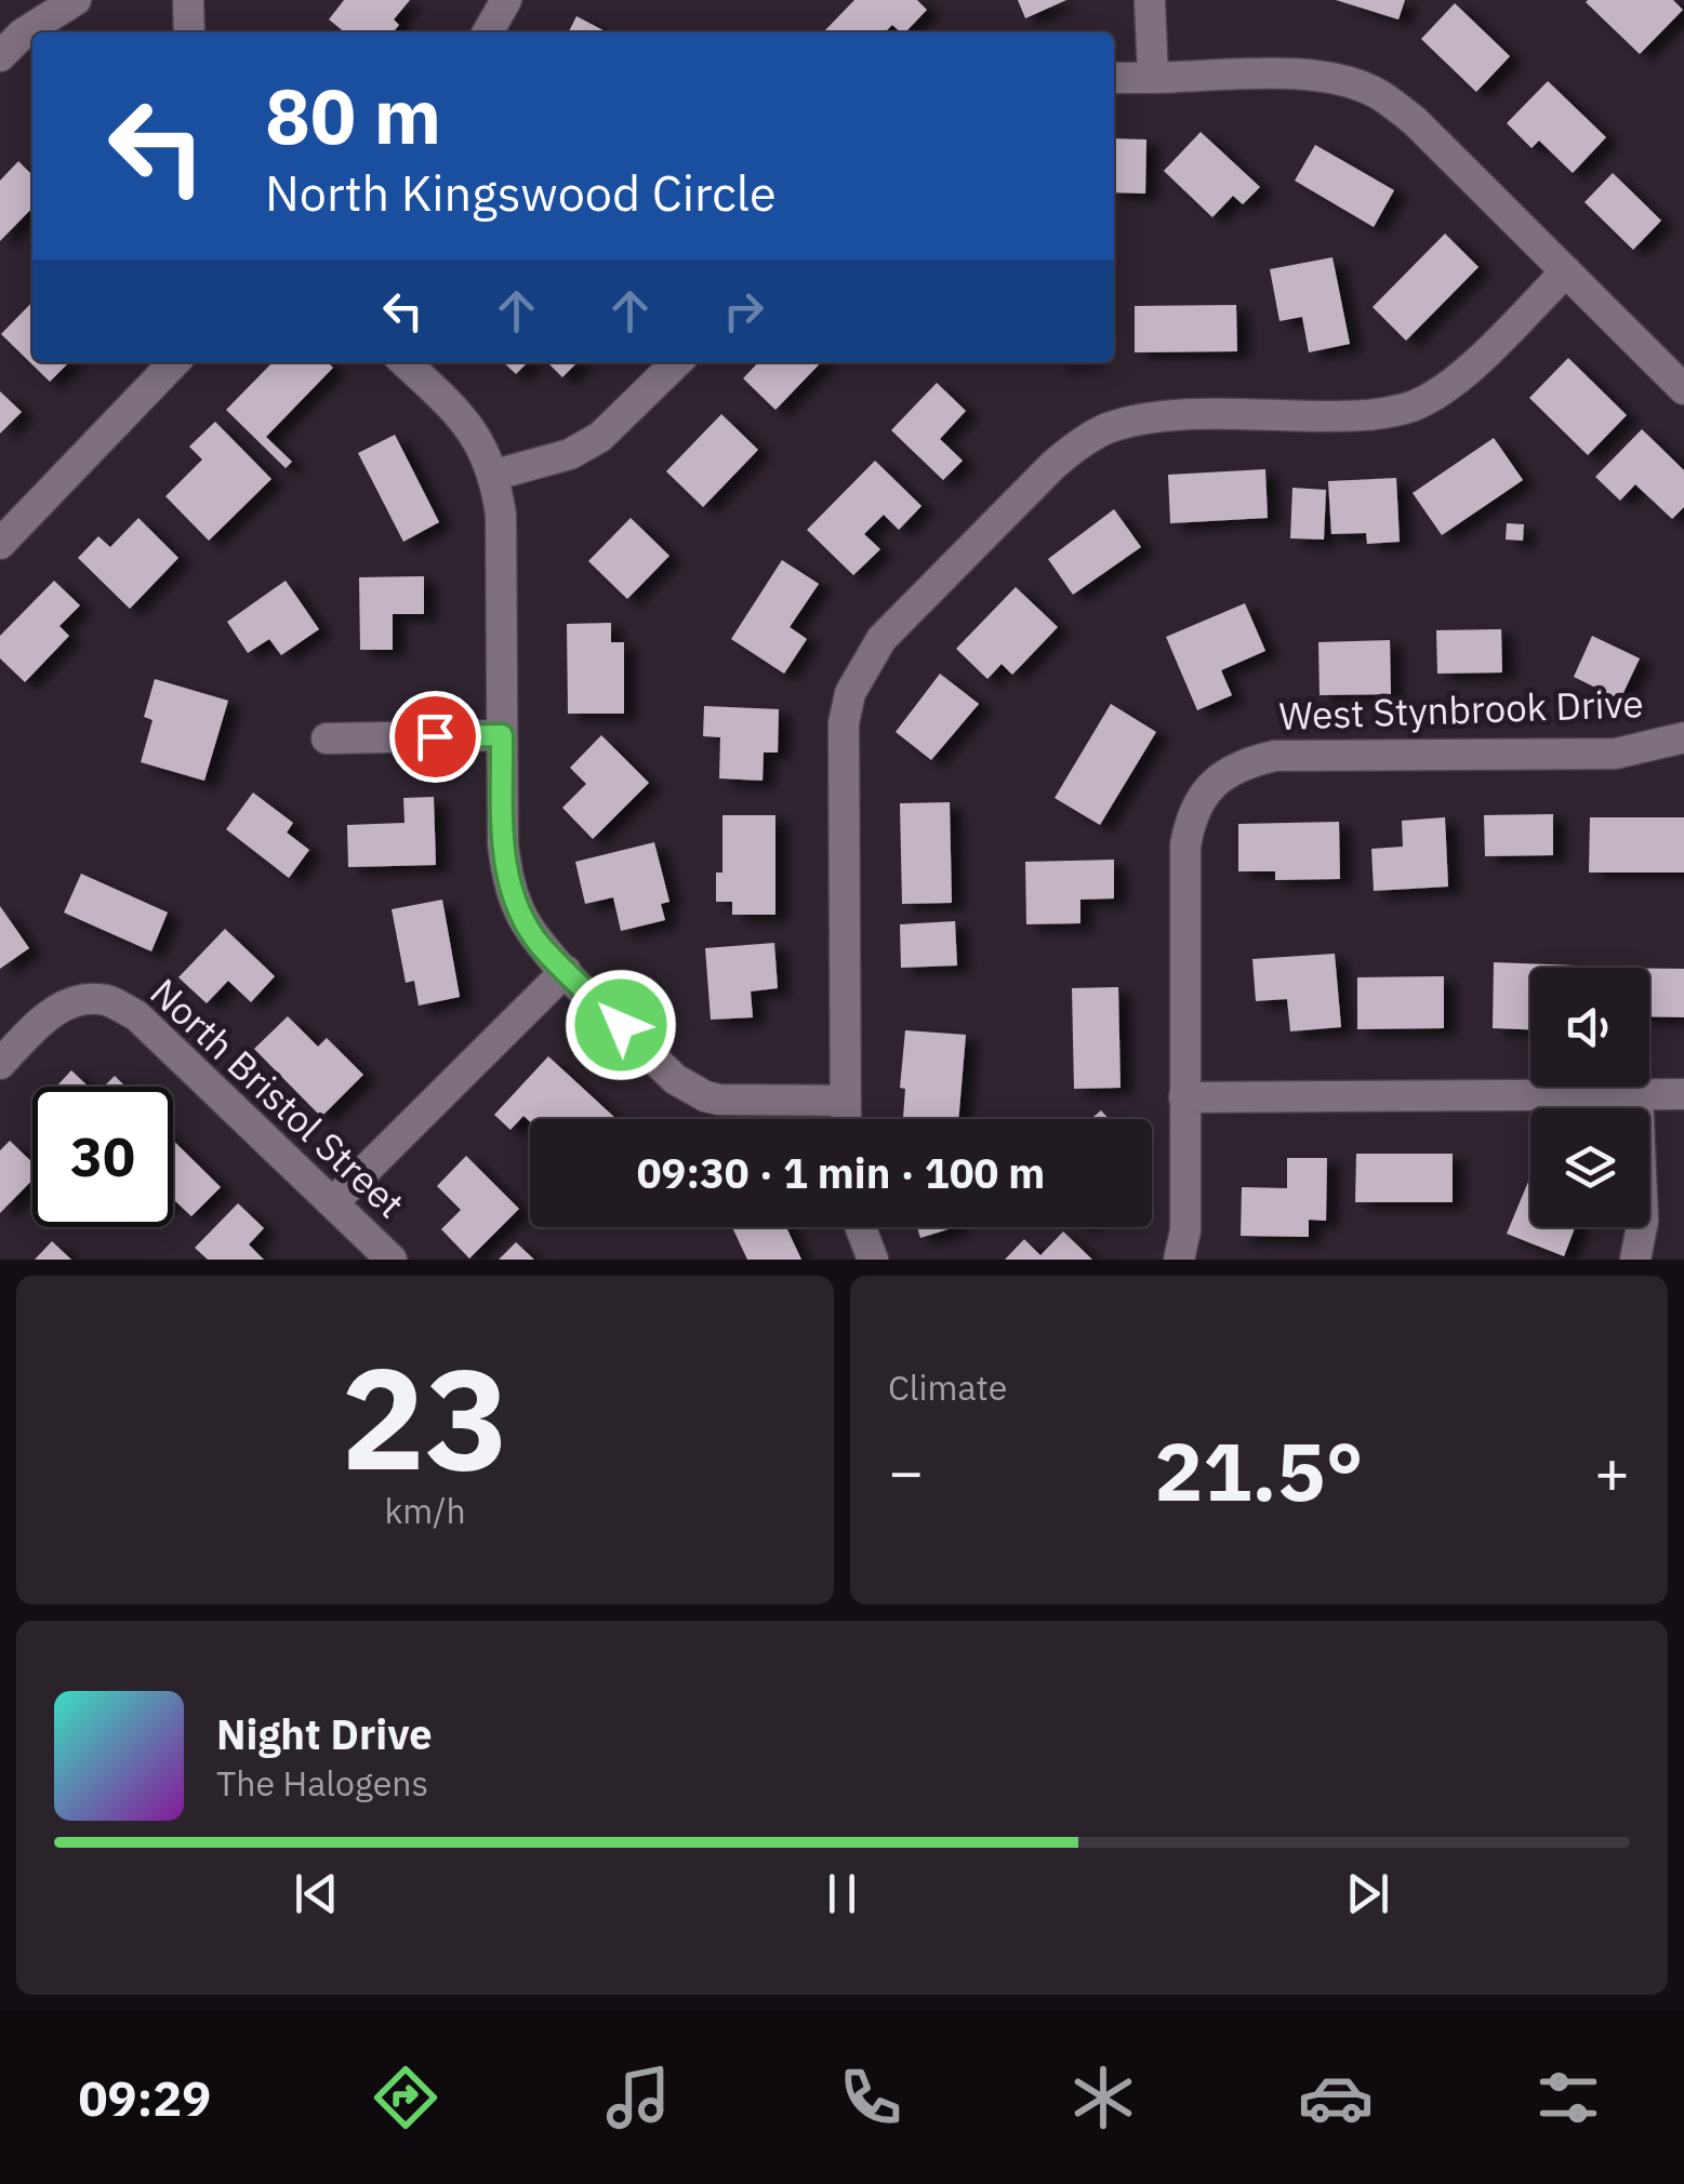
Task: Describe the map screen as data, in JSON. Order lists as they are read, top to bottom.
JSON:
{
  "streets": {
    "street": ["West Stynbrook Drive", "North Bristol Street"]
  },
  "page": {
    "turn": ["80 m", "North Kingswood Circle"],
    "limit": "30",
    "trip": "09:30 · 1 min · 100 m",
    "tile": [
      ["23", "km/h"],
      "Climate"
    ],
    "heat": ["−", "21.5°", "+"],
    "song": ["Night Drive", "The Halogens"],
    "tabs": "09:29"
  }
}
